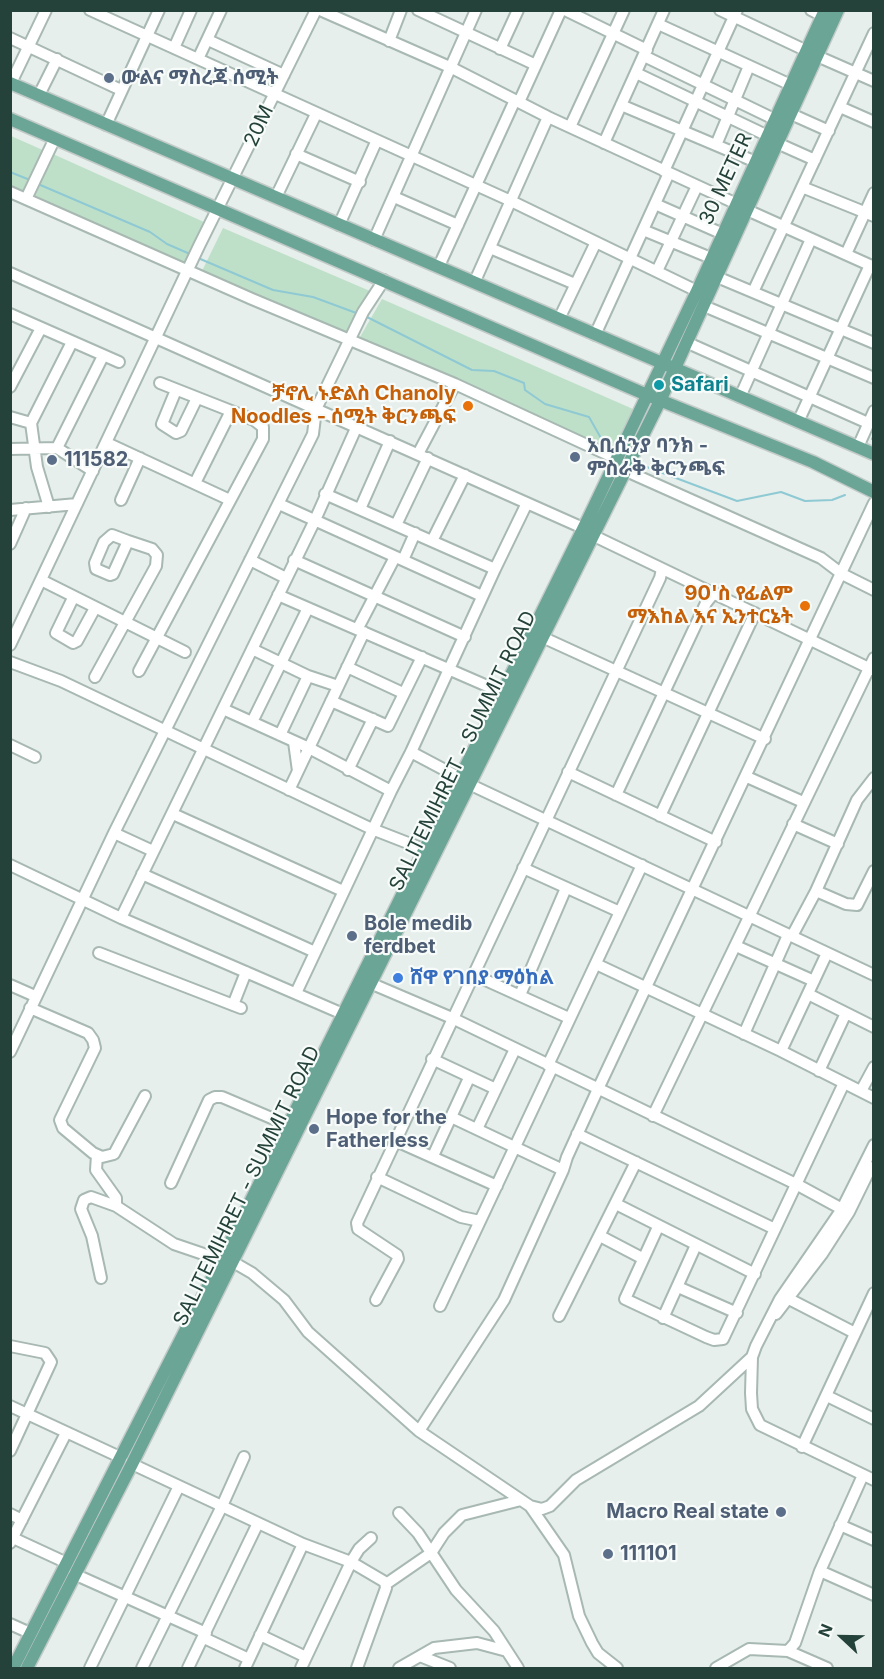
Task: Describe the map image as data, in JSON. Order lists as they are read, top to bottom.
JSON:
{
  "streets": {
    "main road": ["30 METER", "SALITEMIHRET - SUMMIT ROAD"],
    "street": ["20M"]
  },
  "crossings": [
    ["30 METER", "SALITEMIHRET - SUMMIT ROAD"]
  ],
  "places": [
    "ውልና ማስረጃ ሰሚት",
    "Safari",
    "ቻኖሊ ኑድልስ Chanoly Noodles - ሰሚት ቅርንጫፍ",
    "አቢሲንያ ባንክ - ምስራቅ ቅርንጫፍ",
    "111582",
    "90'ስ የፊልም ማእከል እና ኢንተርኔት",
    "Bole medib ferdbet",
    "ሸዋ የገበያ ማዕከል",
    "Hope for the Fatherless",
    "Macro Real state",
    "111101"
  ],
  "north": "left"
}
